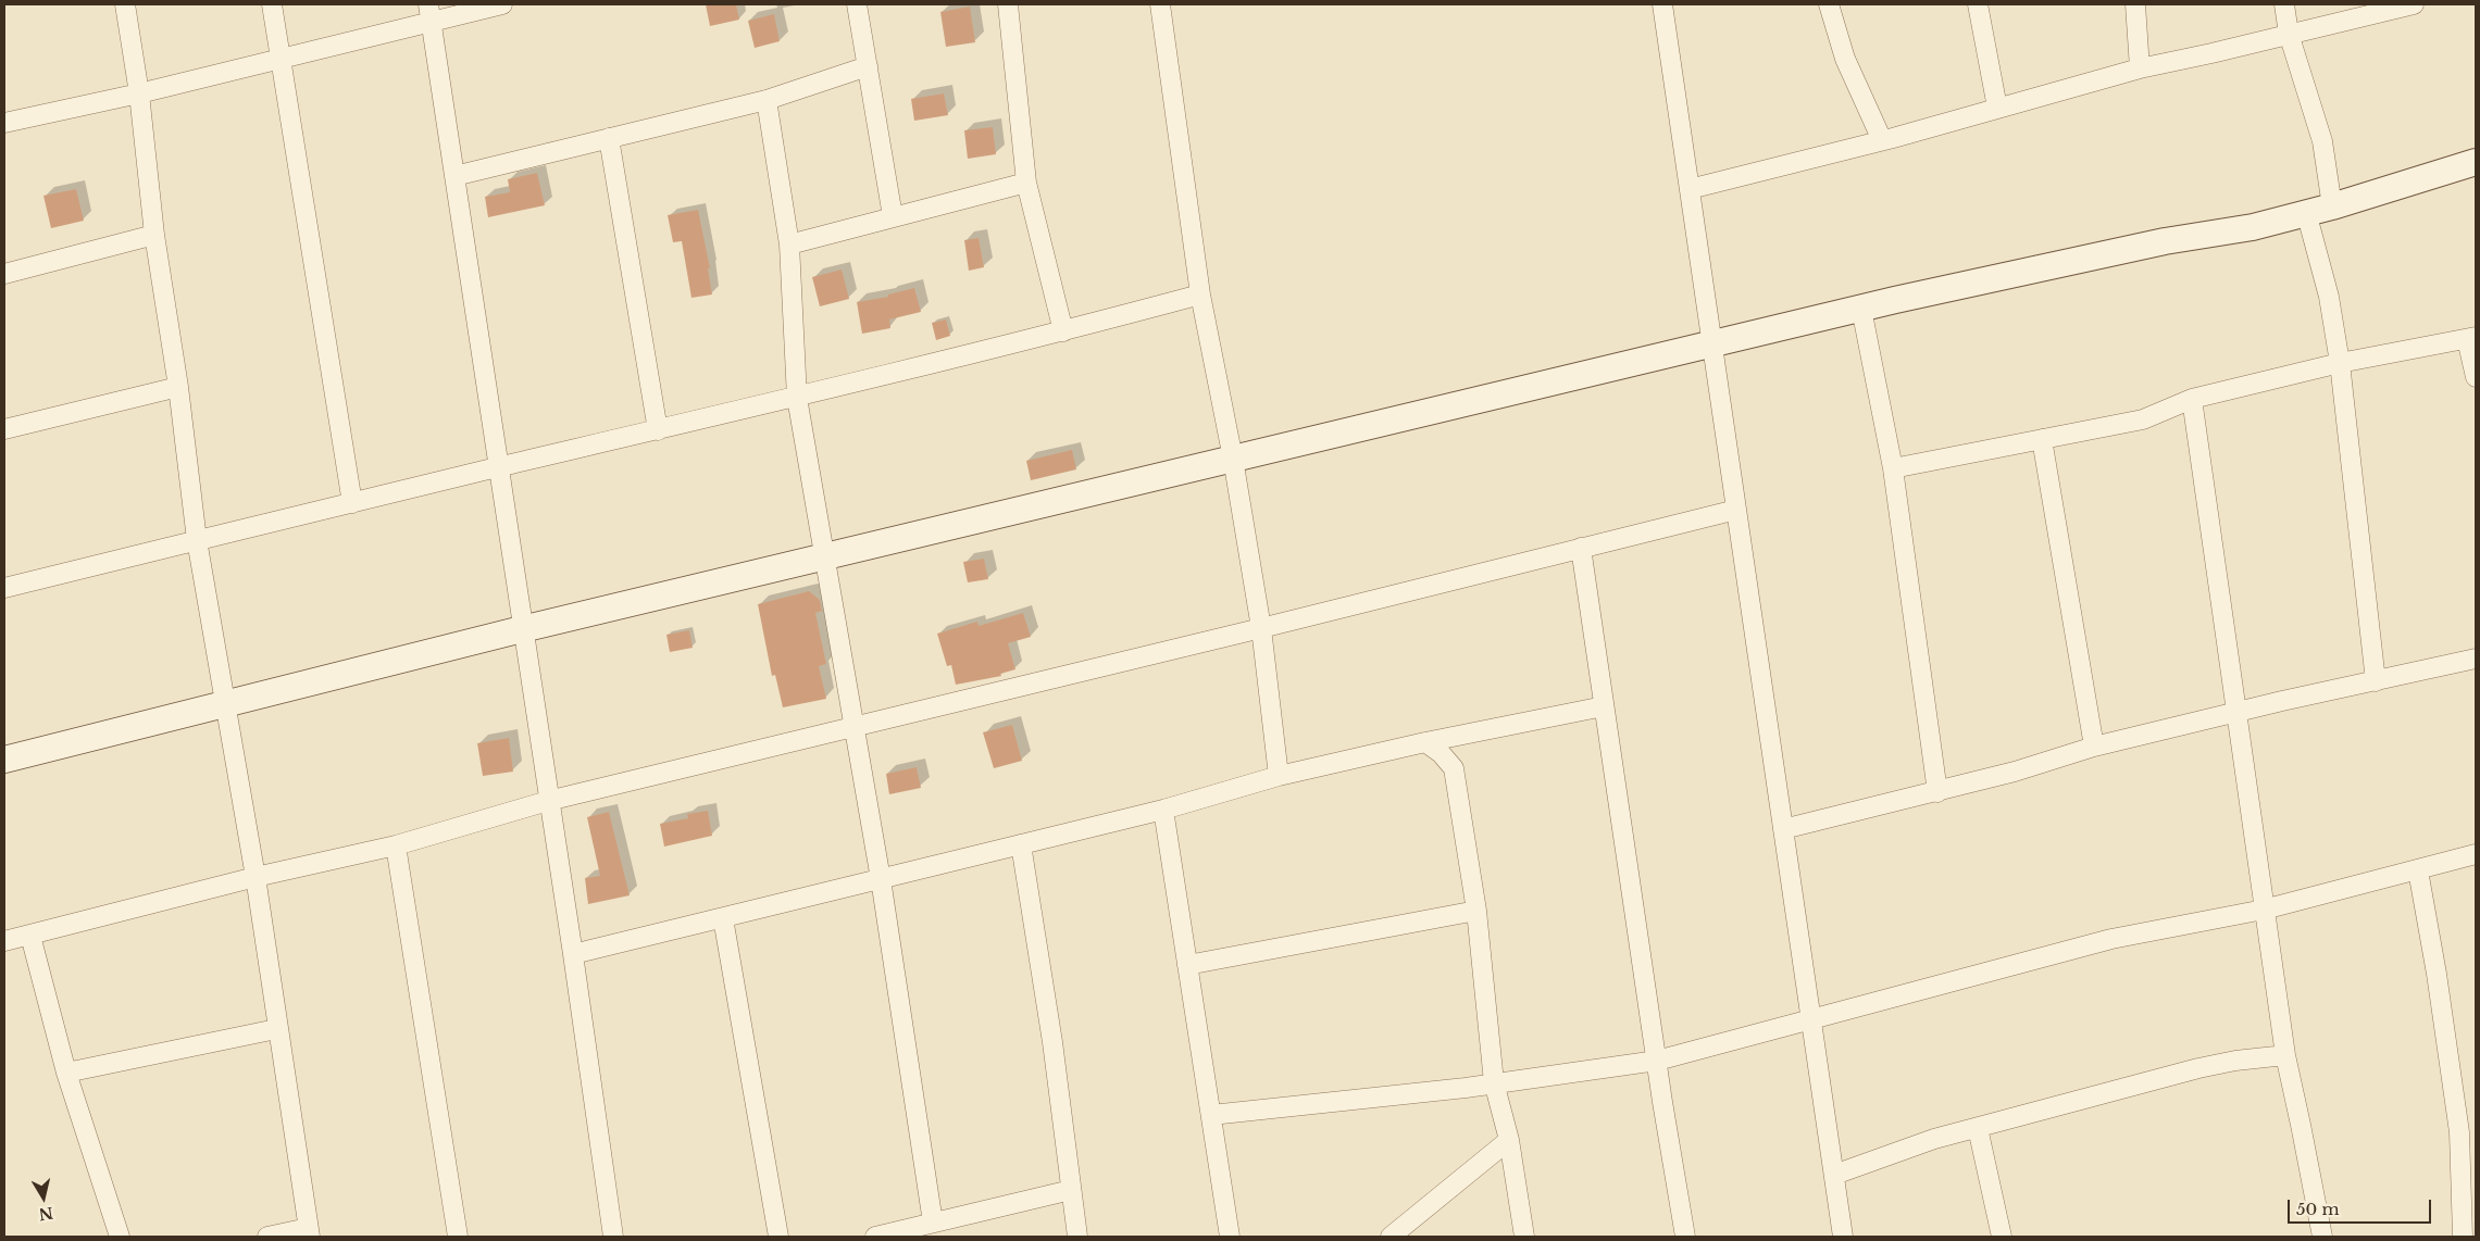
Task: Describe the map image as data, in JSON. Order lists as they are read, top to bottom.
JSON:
{
  "scale_bar": "50 m",
  "north": "bottom"
}
